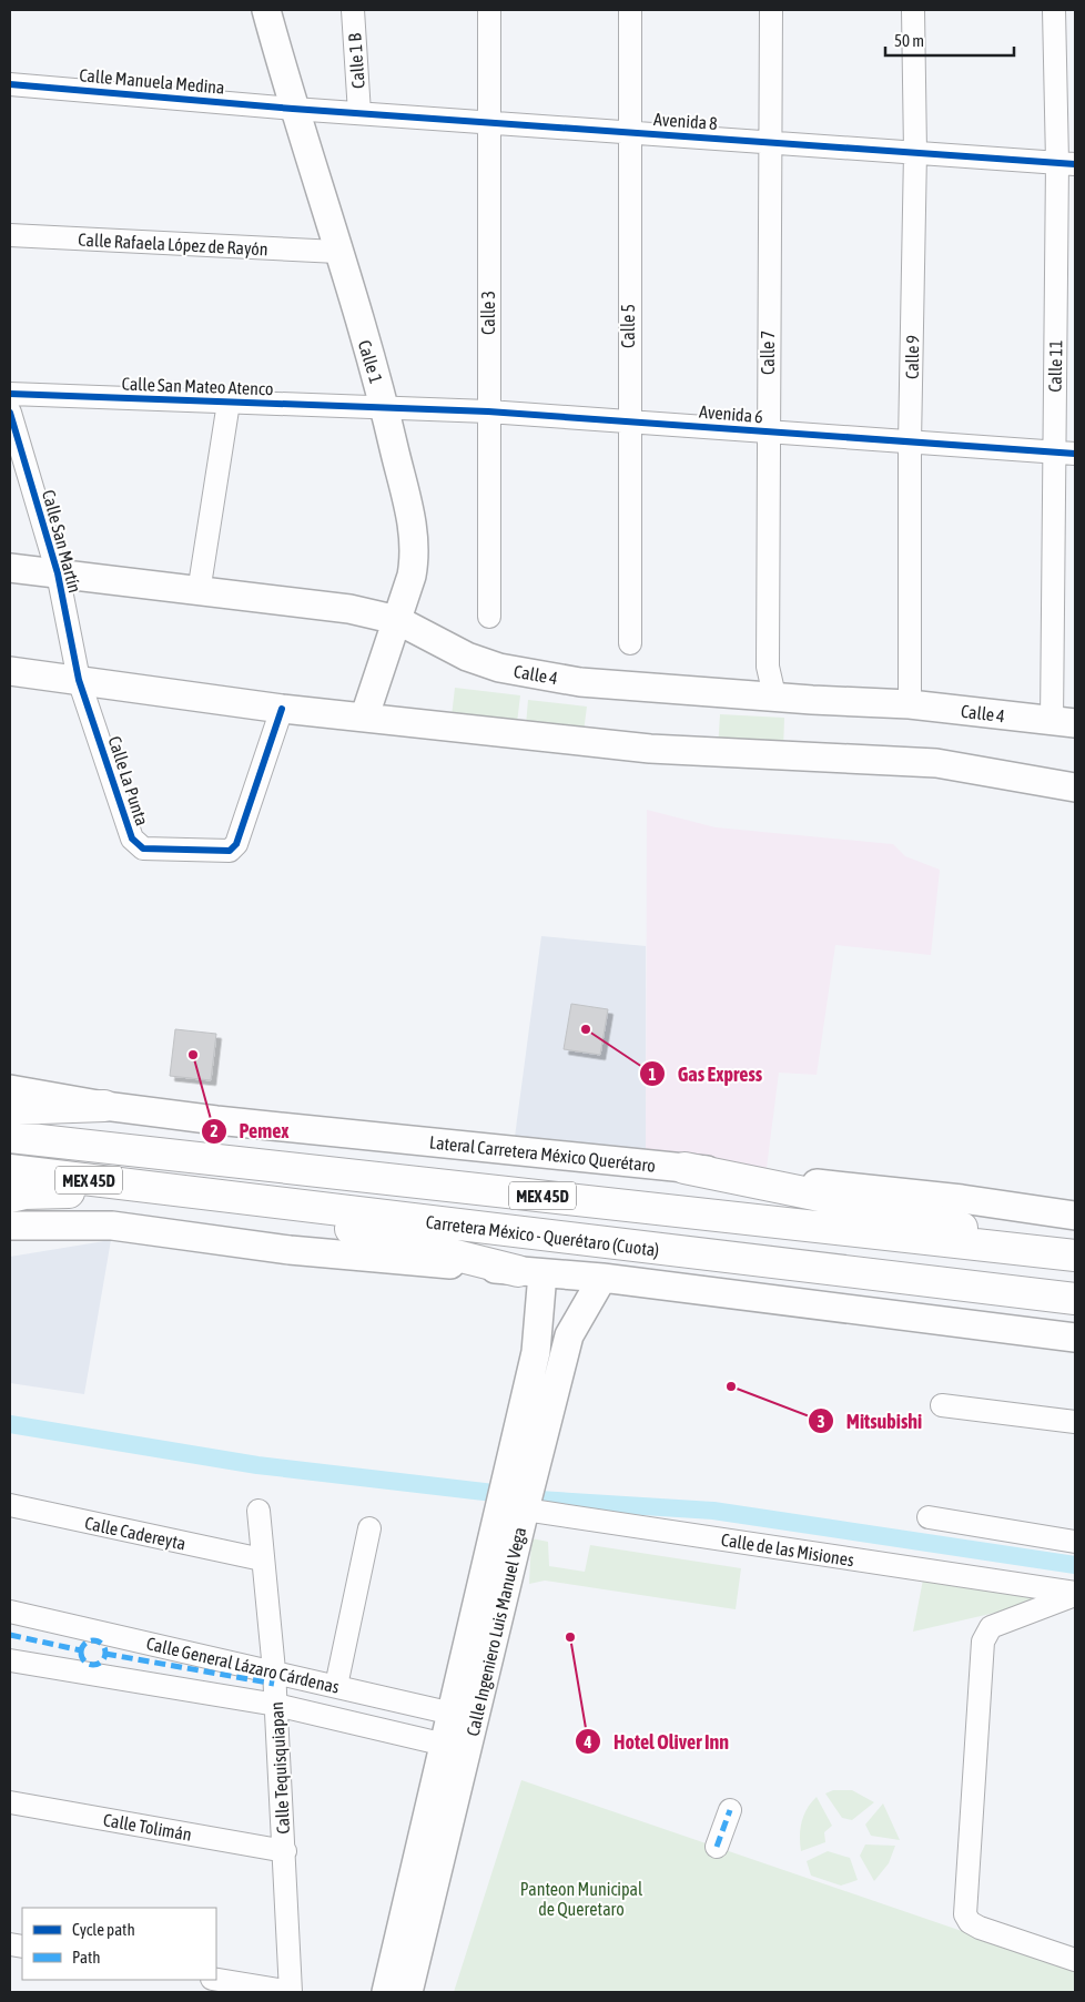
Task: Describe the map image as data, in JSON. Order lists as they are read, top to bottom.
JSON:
{
  "streets": {
    "highway": ["MEX 45D", "Carretera México - Querétaro (Cuota)"],
    "main road": [
      "Calle 1",
      "Calle 4",
      "Lateral Carretera México Querétaro",
      "Calle Ingeniero Luis Manuel Vega"
    ],
    "street": [
      "Calle 1 B",
      "Calle Manuela Medina",
      "Avenida 8",
      "Calle Rafaela López de Rayón",
      "Calle 3",
      "Calle 5",
      "Calle 7",
      "Calle 9",
      "Calle 11",
      "Calle San Mateo Atenco",
      "Avenida 6",
      "Calle San Martín",
      "Calle La Punta",
      "Calle Cadereyta",
      "Calle de las Misiones",
      "Calle General Lázaro Cárdenas",
      "Calle Tequisquiapan",
      "Calle Tolimán"
    ]
  },
  "crossings": [
    ["Calle 1 B", "Avenida 8"],
    ["Calle Manuela Medina", "Avenida 8"],
    ["Calle Manuela Medina", "Calle 1"],
    ["Avenida 8", "Calle 3"],
    ["Avenida 8", "Calle 5"],
    ["Avenida 8", "Calle 7"],
    ["Avenida 8", "Calle 9"],
    ["Avenida 8", "Calle 1"],
    ["Avenida 8", "Calle 11"],
    ["Calle Rafaela López de Rayón", "Calle 1"],
    ["Calle 3", "Avenida 6"],
    ["Calle 5", "Avenida 6"],
    ["Calle 7", "Avenida 6"],
    ["Calle 7", "Calle 4"],
    ["Calle 9", "Avenida 6"],
    ["Calle 9", "Calle 4"],
    ["Calle 1", "Calle San Mateo Atenco"],
    ["Calle 1", "Avenida 6"],
    ["Calle 1", "Calle 4"],
    ["Calle 11", "Avenida 6"],
    ["Calle 11", "Calle 4"],
    ["Calle San Mateo Atenco", "Avenida 6"],
    ["Calle San Mateo Atenco", "Calle 4"],
    ["Calle San Martín", "Calle 4"],
    ["Calle San Martín", "Calle La Punta"],
    ["Calle Cadereyta", "Calle Tequisquiapan"],
    ["Calle de las Misiones", "Calle Ingeniero Luis Manuel Vega"],
    ["Calle Ingeniero Luis Manuel Vega", "Calle General Lázaro Cárdenas"],
    ["Calle General Lázaro Cárdenas", "Calle Tequisquiapan"],
    ["Calle Tequisquiapan", "Calle Tolimán"]
  ],
  "parks": ["Panteon Municipal de Queretaro"],
  "places": [
    "Gas Express",
    "Pemex",
    "Mitsubishi",
    "Hotel Oliver Inn"
  ],
  "legend": ["Cycle path", "Path"],
  "scale_bar": "50 m"
}
